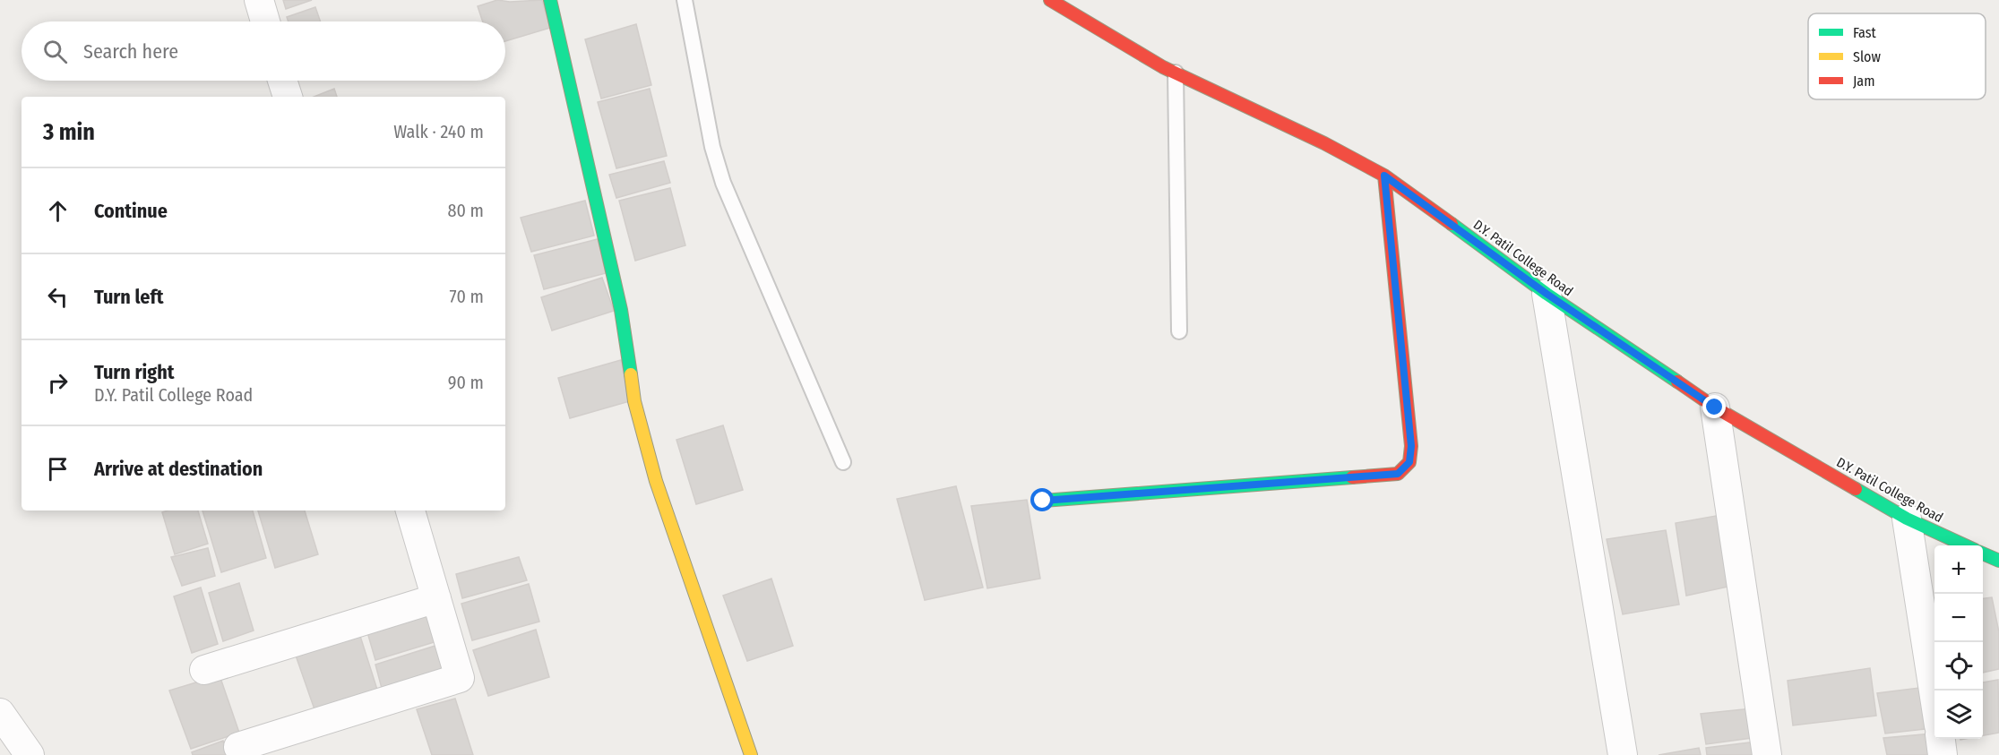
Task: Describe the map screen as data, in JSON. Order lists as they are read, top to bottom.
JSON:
{
  "streets": {
    "street": ["D.Y. Patil College Road"]
  },
  "legend": ["Fast", "Slow", "Jam"],
  "page": {
    "search": "Search here",
    "heading": ["3 min", "Walk · 240 m"],
    "list": [
      ["Continue", "80 m"],
      ["Turn left", "70 m"],
      ["Turn right", "D.Y. Patil College Road", "90 m"],
      "Arrive at destination"
    ],
    "map_buttons": ["+", "−"]
  }
}
